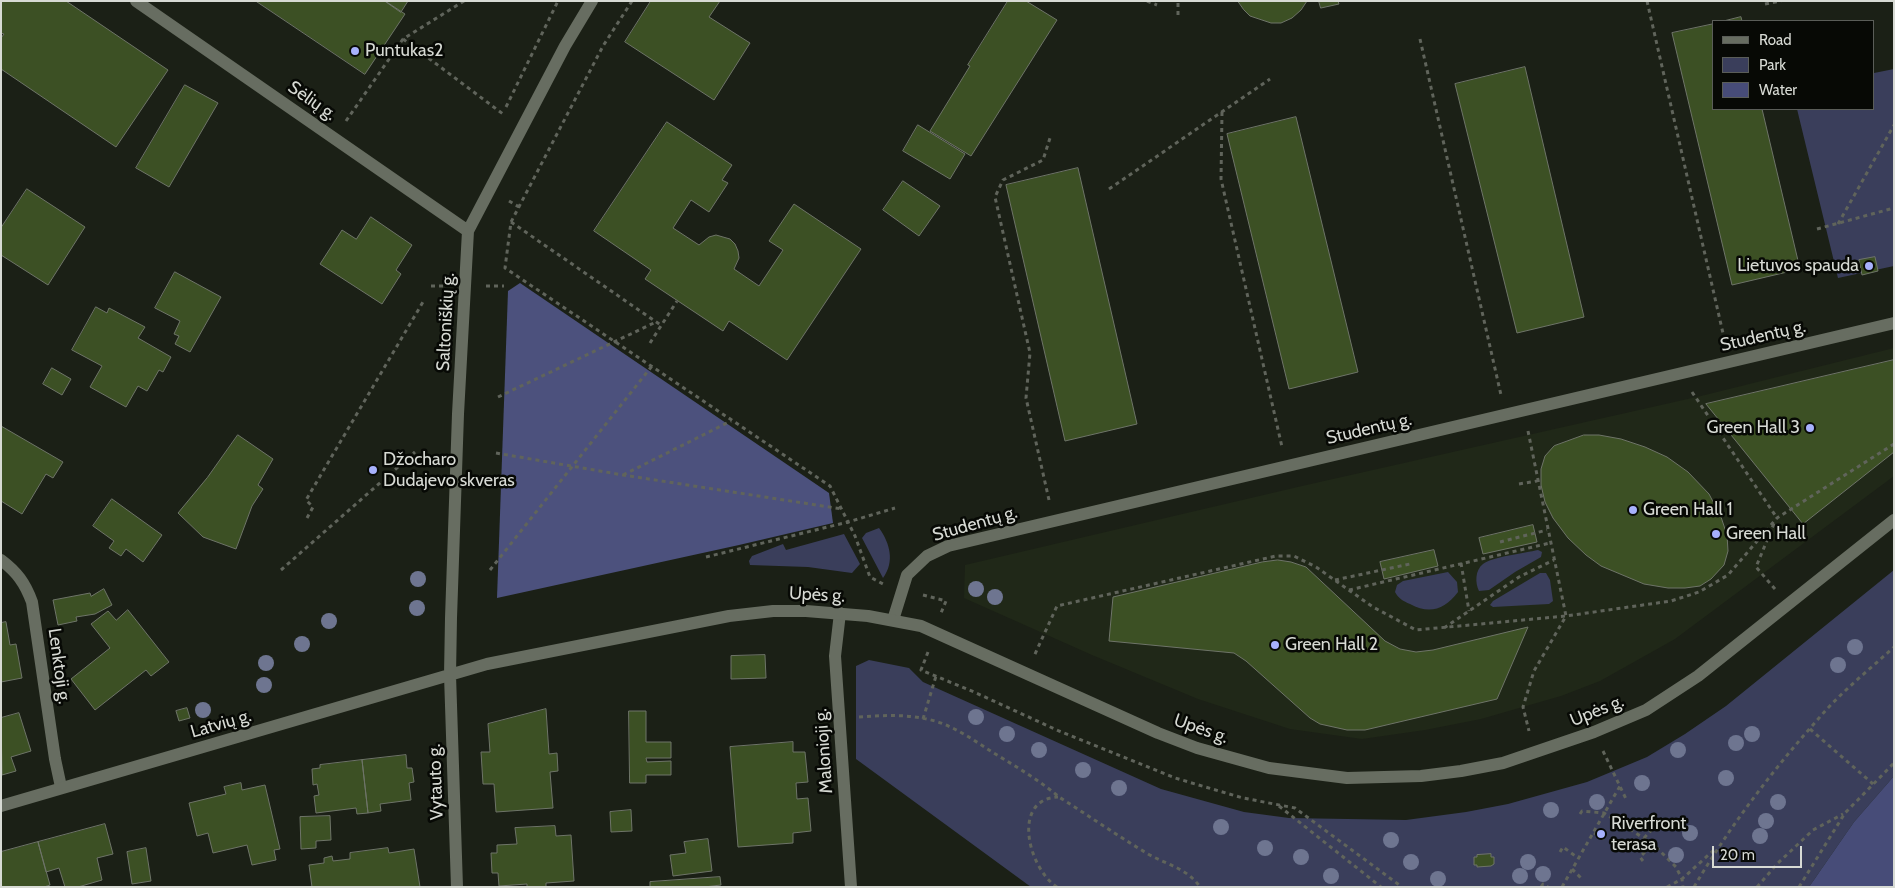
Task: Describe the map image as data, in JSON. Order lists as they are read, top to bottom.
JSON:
{
  "streets": {
    "street": [
      "Sėlių g.",
      "Saltoniškių g.",
      "Studentų g.",
      "Upės g.",
      "Lenktoji g.",
      "Latvių g.",
      "Malonioji g.",
      "Vytauto g."
    ]
  },
  "crossings": [
    ["Sėlių g.", "Saltoniškių g."],
    ["Saltoniškių g.", "Upės g."],
    ["Saltoniškių g.", "Latvių g."],
    ["Saltoniškių g.", "Vytauto g."],
    ["Studentų g.", "Upės g."],
    ["Upės g.", "Latvių g."],
    ["Upės g.", "Malonioji g."],
    ["Upės g.", "Vytauto g."],
    ["Lenktoji g.", "Latvių g."],
    ["Latvių g.", "Vytauto g."]
  ],
  "places": [
    "Puntukas2",
    "Lietuvos spauda",
    "Green Hall 3",
    "Džocharo Dudajevo skveras",
    "Green Hall 1",
    "Green Hall",
    "Green Hall 2",
    "Riverfront terasa"
  ],
  "legend": ["Road", "Park", "Water"],
  "scale_bar": "20 m"
}
